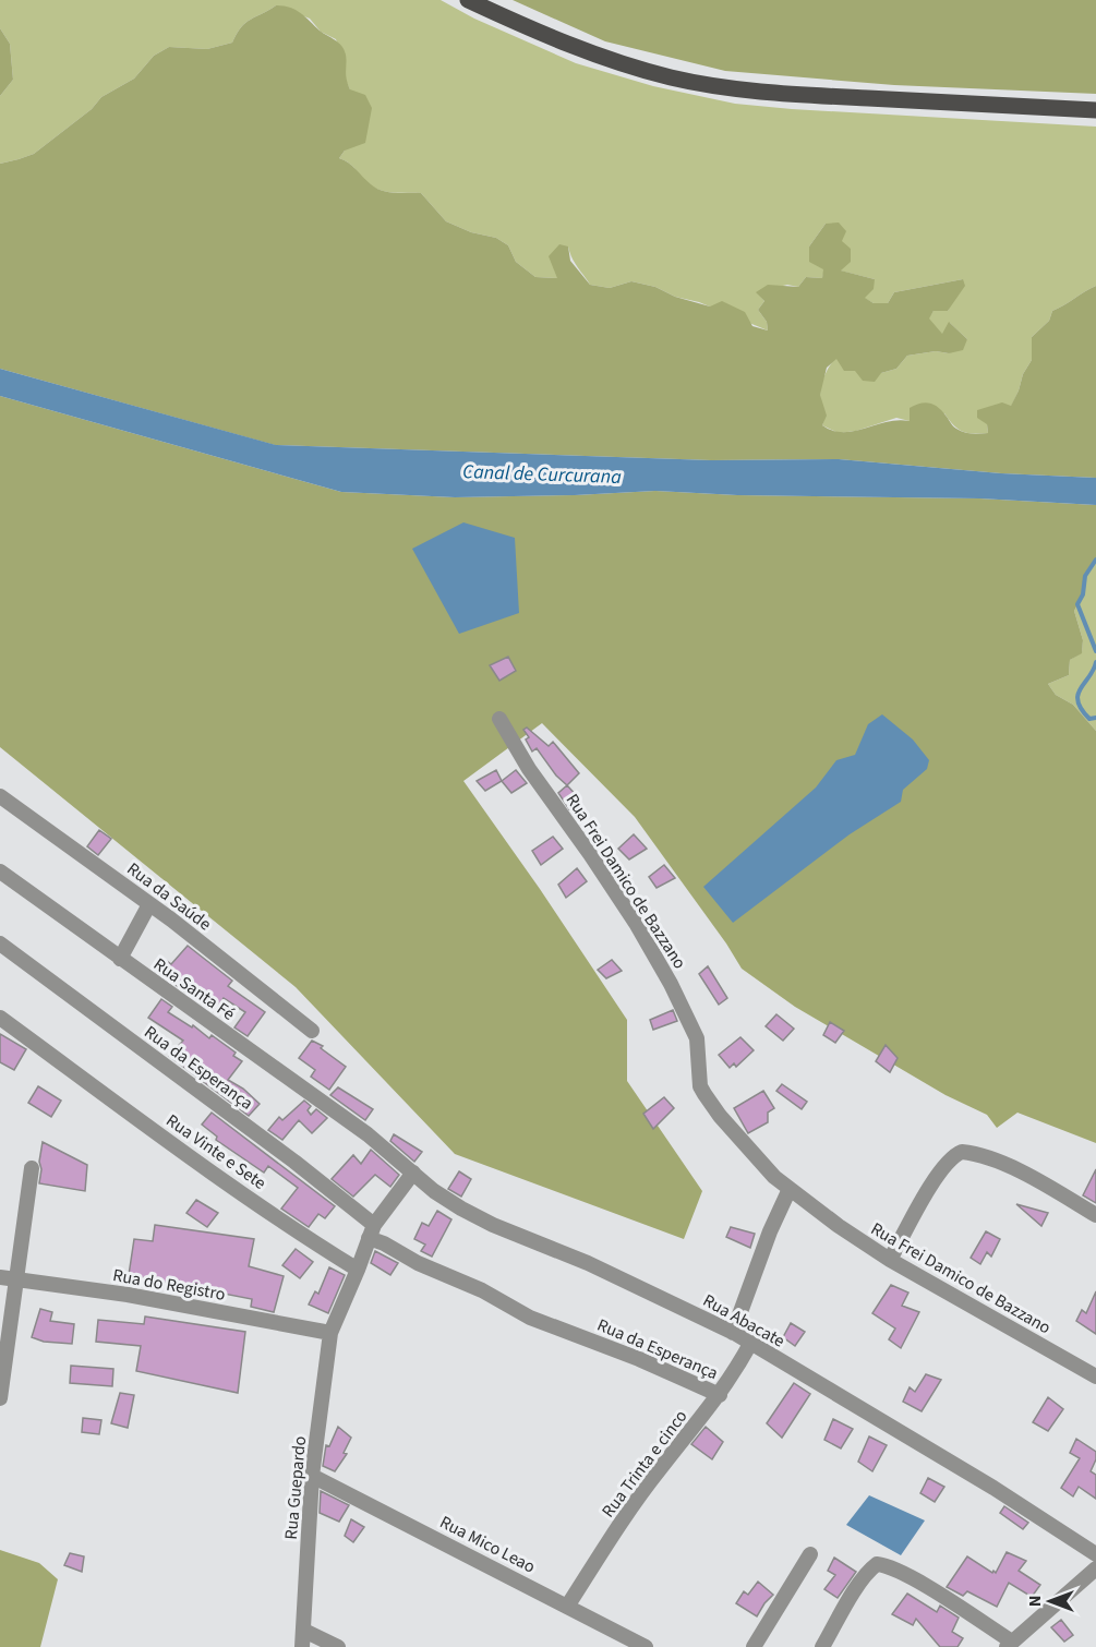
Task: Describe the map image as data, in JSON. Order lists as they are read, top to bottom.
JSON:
{
  "streets": {
    "street": [
      "Rua Frei Damico de Bazzano",
      "Rua da Saúde",
      "Rua Santa Fé",
      "Rua da Esperança",
      "Rua Vinte e Sete",
      "Rua do Registro",
      "Rua Abacate",
      "Rua Trinta e cinco",
      "Rua Guepardo",
      "Rua Mico Leao"
    ]
  },
  "crossings": [
    ["Rua Santa Fé", "Rua Abacate"],
    ["Rua da Esperança", "Rua Trinta e cinco"],
    ["Rua do Registro", "Rua Guepardo"],
    ["Rua Abacate", "Rua Trinta e cinco"],
    ["Rua Trinta e cinco", "Rua Mico Leao"],
    ["Rua Guepardo", "Rua Mico Leao"]
  ],
  "water": ["Canal de Curcurana"],
  "north": "left"
}
